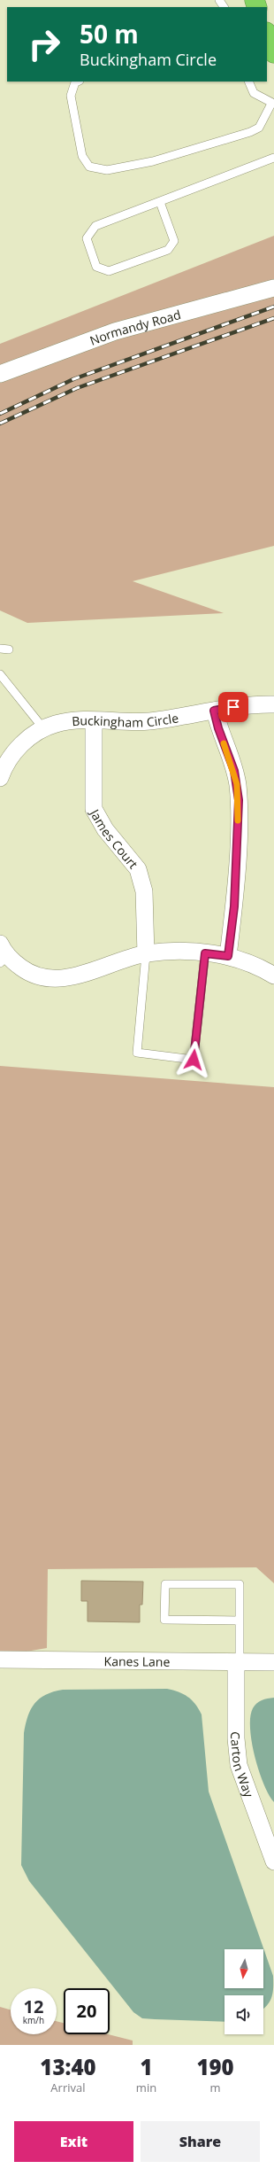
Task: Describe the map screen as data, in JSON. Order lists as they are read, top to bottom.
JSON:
{
  "streets": {
    "street": [
      "Normandy Road",
      "Buckingham Circle",
      "James Court",
      "Kanes Lane",
      "Carton Way"
    ]
  },
  "crossings": [
    ["Buckingham Circle", "James Court"],
    ["Kanes Lane", "Carton Way"]
  ],
  "north": "bottom",
  "page": {
    "turn": ["50 m", "Buckingham Circle"],
    "speed": "12 km/h",
    "limit": "20",
    "eta": [
      "13:40",
      "Arrival",
      "1",
      "min",
      "190",
      "m"
    ],
    "buttons": ["Exit", "Share"]
  }
}
